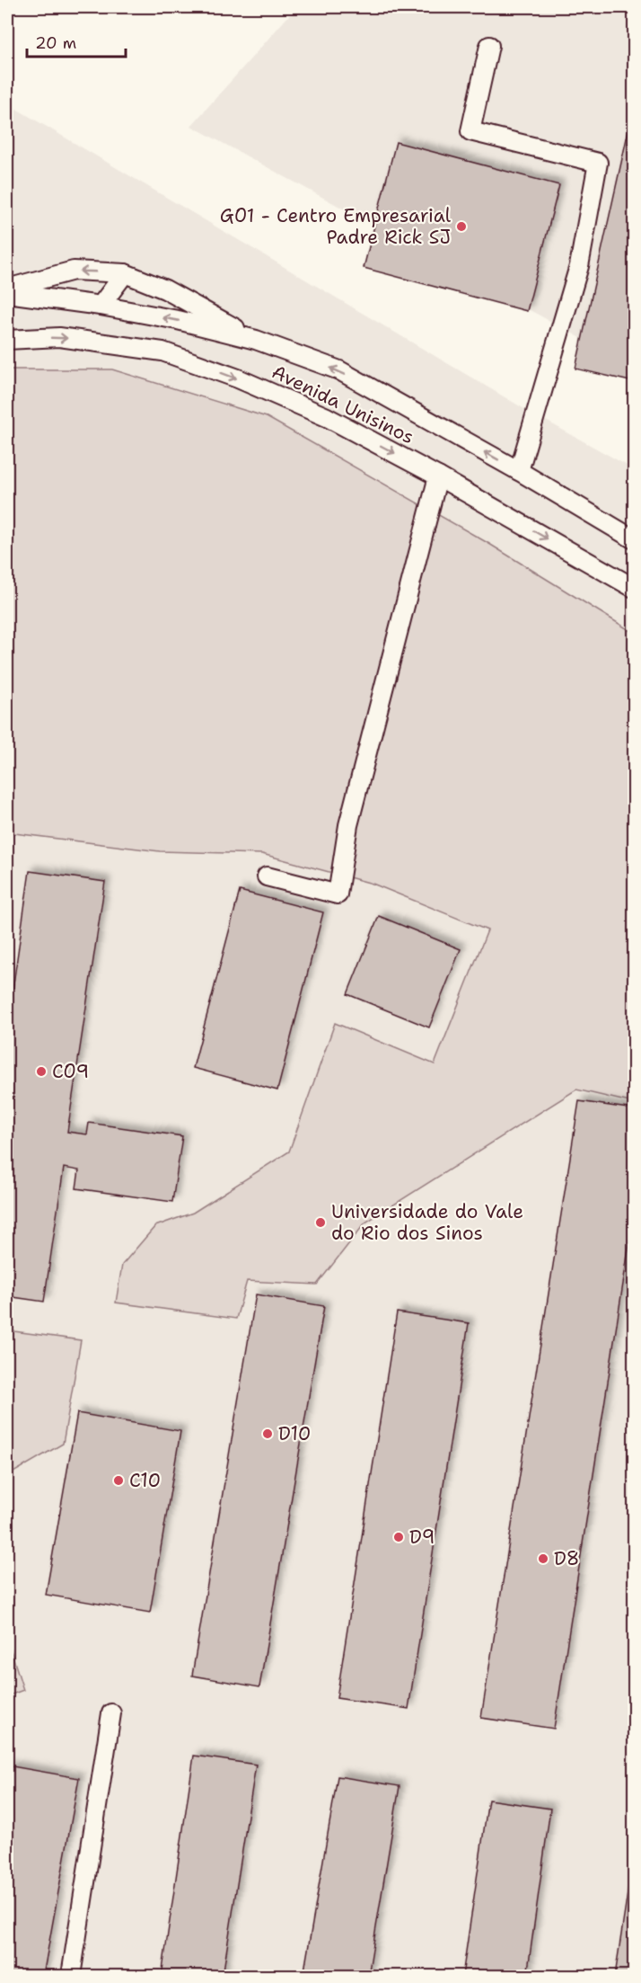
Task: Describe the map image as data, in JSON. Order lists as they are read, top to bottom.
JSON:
{
  "streets": {
    "lane": ["Avenida Unisinos"]
  },
  "places": [
    "G01 - Centro Empresarial Padre Rick SJ",
    "C09",
    "Universidade do Vale do Rio dos Sinos",
    "D10",
    "C10",
    "D9",
    "D8"
  ],
  "scale_bar": "20 m"
}
